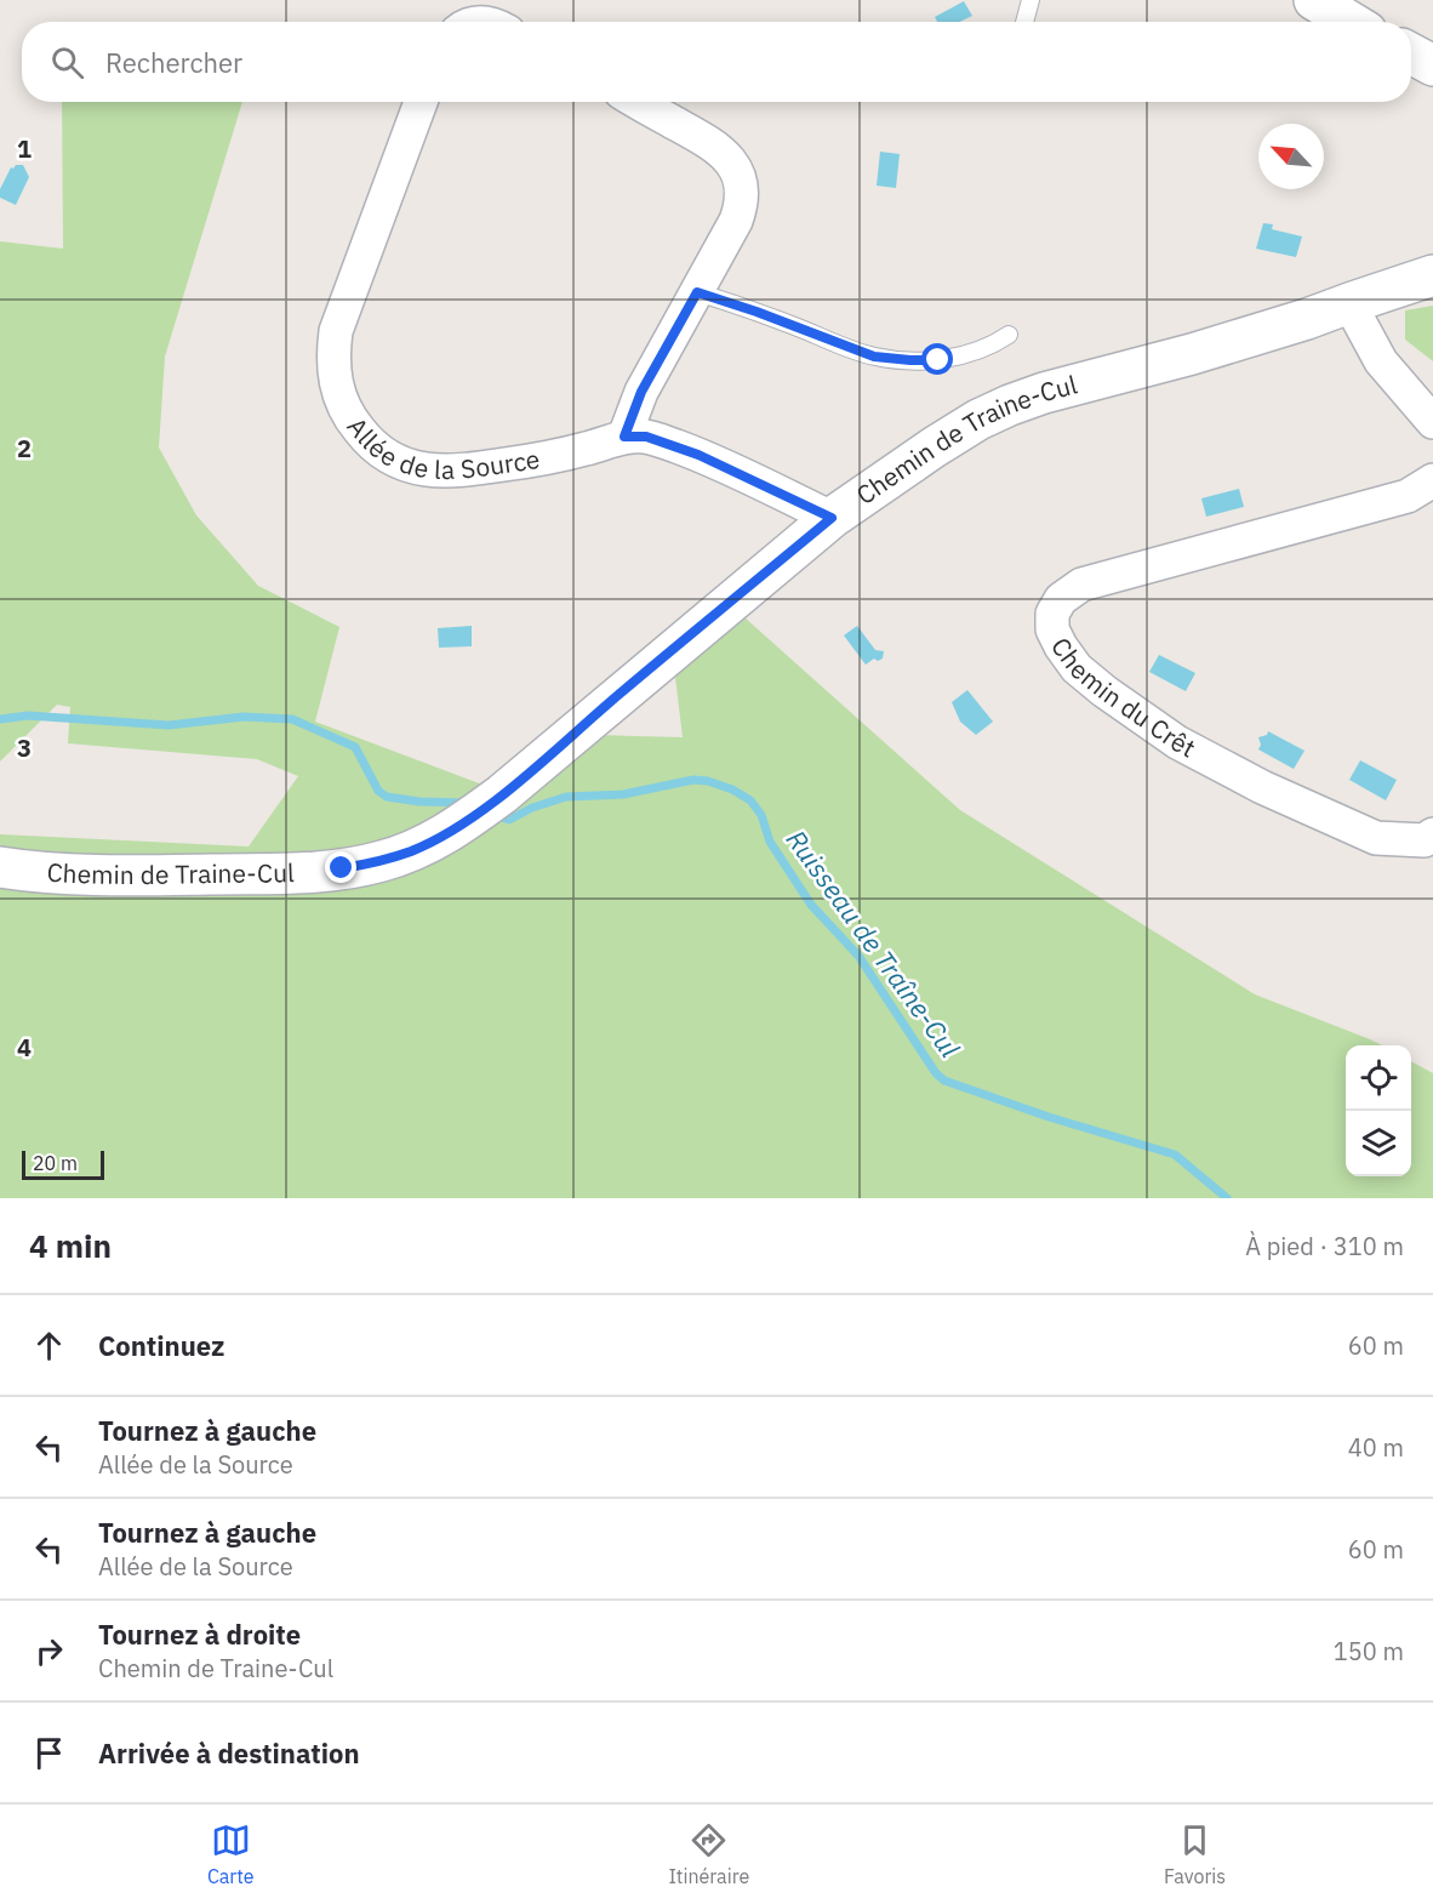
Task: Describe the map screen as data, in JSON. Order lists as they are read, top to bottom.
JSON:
{
  "streets": {
    "street": ["Allée de la Source", "Chemin de Traine-Cul", "Chemin du Crêt"]
  },
  "crossings": [
    ["Allée de la Source", "Chemin de Traine-Cul"]
  ],
  "water": ["Ruisseau de Traîne-Cul"],
  "scale_bar": "20 m",
  "north": "top left",
  "page": {
    "search": "Rechercher",
    "scale": "20 m",
    "heading": ["4 min", "À pied · 310 m"],
    "list": [
      ["Continuez", "60 m"],
      ["Tournez à gauche", "Allée de la Source", "40 m"],
      ["Tournez à gauche", "Allée de la Source", "60 m"],
      ["Tournez à droite", "Chemin de Traine-Cul", "150 m"],
      "Arrivée à destination"
    ],
    "nav": ["Carte", "Itinéraire", "Favoris"]
  },
  "grid": {
    "rows": [
      "1",
      "2",
      "3",
      "4"
    ]
  }
}
